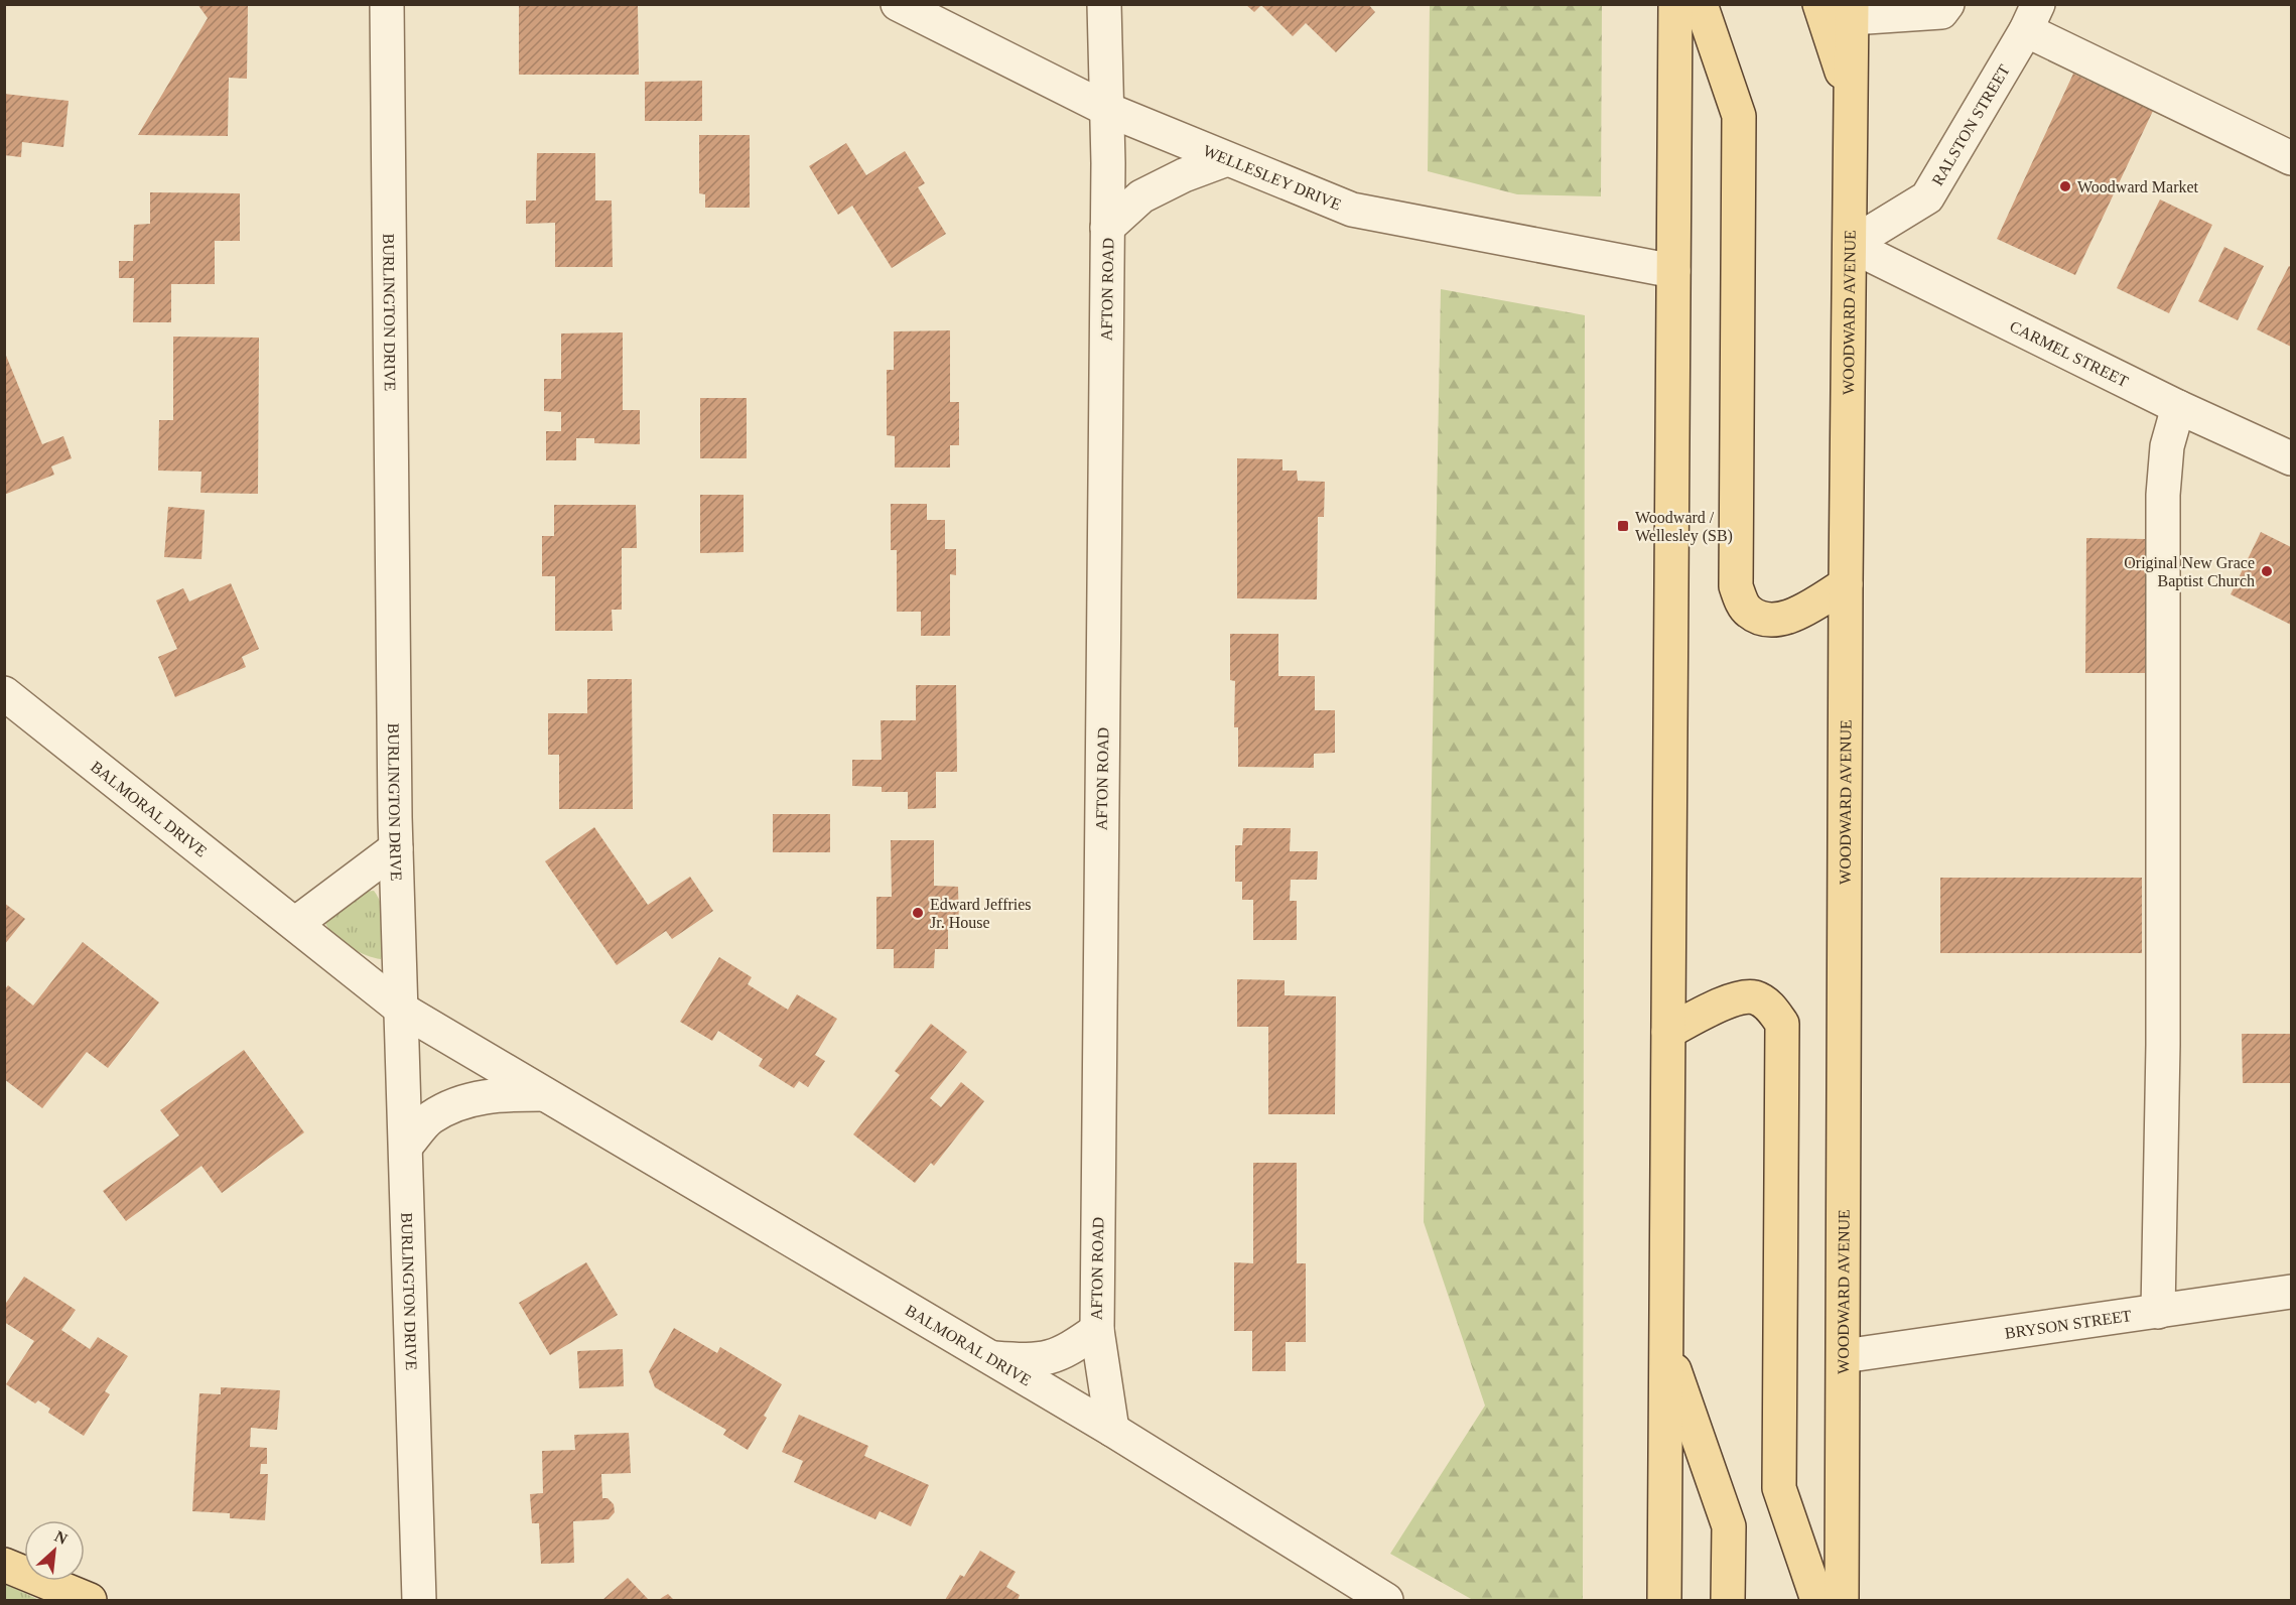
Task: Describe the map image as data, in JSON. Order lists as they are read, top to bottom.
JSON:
{
  "streets": {
    "main road": ["WOODWARD AVENUE"],
    "street": [
      "RALSTON STREET",
      "WELLESLEY DRIVE",
      "AFTON ROAD",
      "BURLINGTON DRIVE",
      "CARMEL STREET",
      "BALMORAL DRIVE",
      "BRYSON STREET"
    ]
  },
  "crossings": [
    ["RALSTON STREET", "WOODWARD AVENUE"],
    ["RALSTON STREET", "CARMEL STREET"],
    ["WELLESLEY DRIVE", "AFTON ROAD"],
    ["AFTON ROAD", "BALMORAL DRIVE"],
    ["BURLINGTON DRIVE", "BALMORAL DRIVE"],
    ["WOODWARD AVENUE", "CARMEL STREET"],
    ["WOODWARD AVENUE", "BRYSON STREET"]
  ],
  "places": {
    "other": ["Woodward Market", "Original New Grace Baptist Church", "Edward Jeffries Jr. House"],
    "transit": ["Woodward / Wellesley (SB)"]
  },
  "north": "top right"
}
